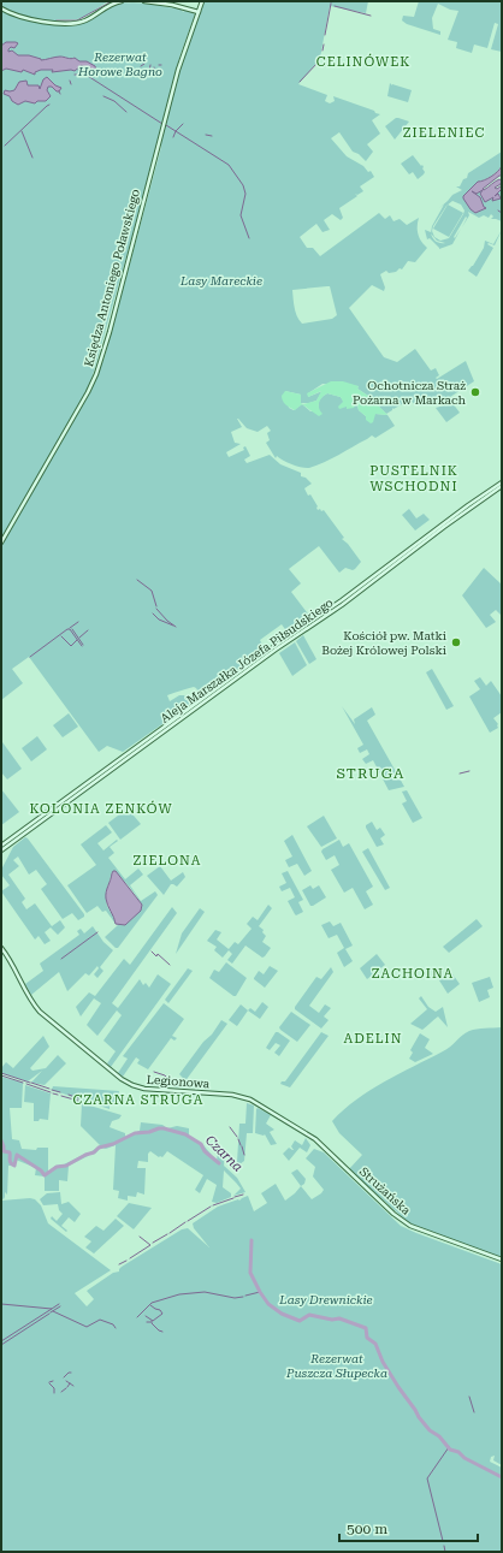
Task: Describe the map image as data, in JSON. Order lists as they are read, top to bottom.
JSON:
{
  "streets": {
    "main road": [
      "Księdza Antoniego Poławskiego",
      "Aleja Marszałka Józefa Piłsudskiego",
      "Legionowa",
      "Strużańska"
    ]
  },
  "crossings": [
    ["Legionowa", "Strużańska"]
  ],
  "districts": [
    "CELINÓWEK",
    "ZIELENIEC",
    "PUSTELNIK WSCHODNI",
    "STRUGA",
    "KOLONIA ZENKÓW",
    "ZIELONA",
    "ZACHOINA",
    "ADELIN",
    "CZARNA STRUGA"
  ],
  "water": ["Czarna"],
  "parks": [
    "Rezerwat Horowe Bagno",
    "Lasy Mareckie",
    "Lasy Drewnickie",
    "Rezerwat Puszcza Słupecka"
  ],
  "places": ["Ochotnicza Straż Pożarna w Markach", "Kościół pw. Matki Bożej Królowej Polski"],
  "scale_bar": "500 m"
}
